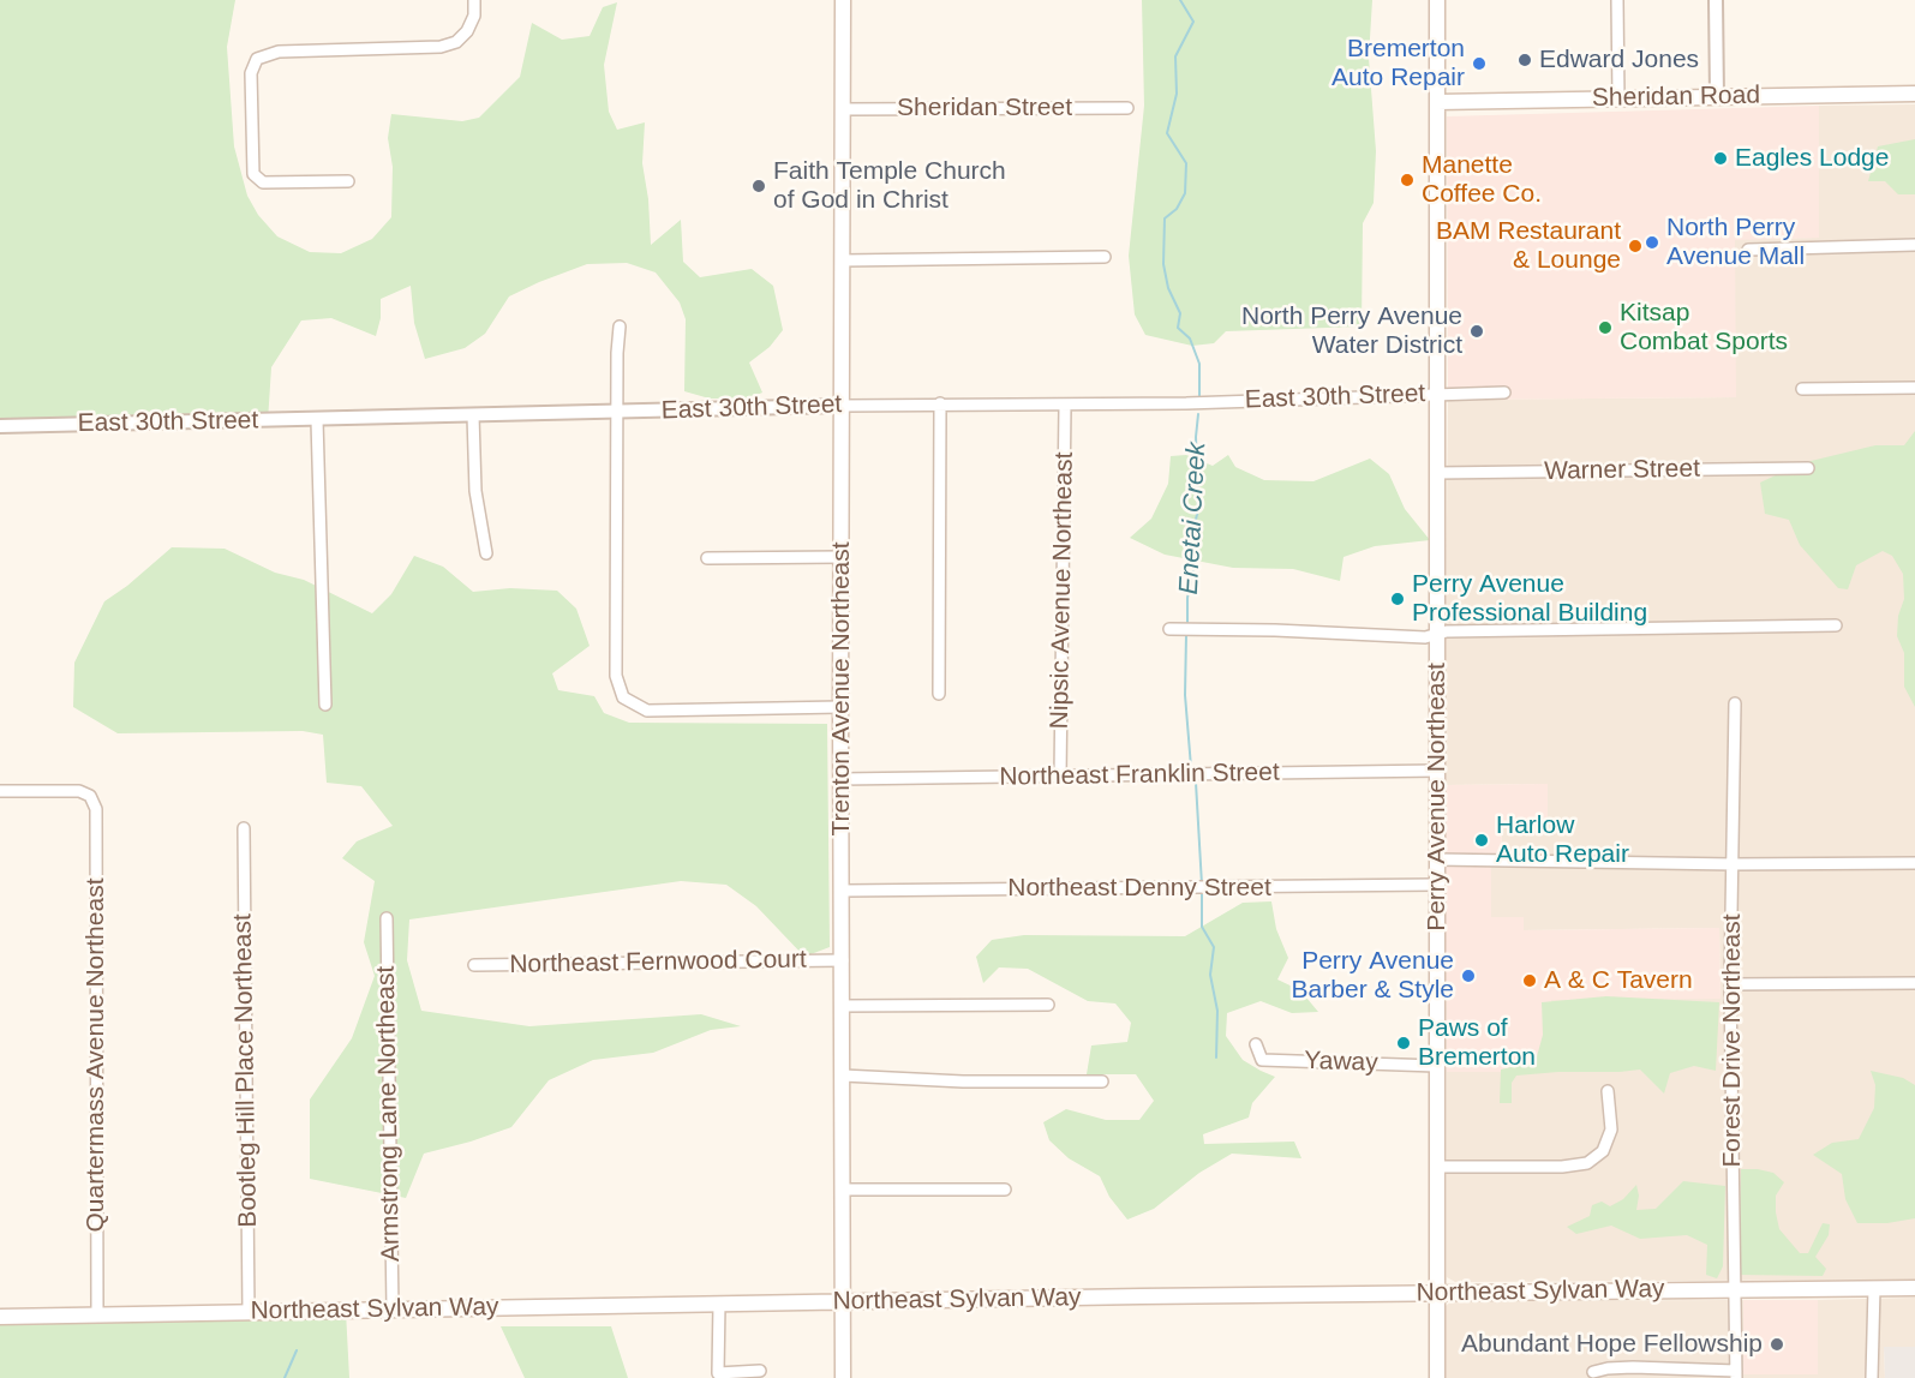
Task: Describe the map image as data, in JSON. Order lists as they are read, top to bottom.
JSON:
{
  "streets": {
    "main road": [
      "Sheridan Road",
      "Trenton Avenue Northeast",
      "Perry Avenue Northeast",
      "Northeast Sylvan Way"
    ],
    "street": [
      "Sheridan Street",
      "East 30th Street",
      "Warner Street",
      "Nipsic Avenue Northeast",
      "Northeast Franklin Street",
      "Northeast Denny Street",
      "Northeast Fernwood Court",
      "Forest Drive Northeast",
      "Quartermass Avenue Northeast",
      "Yaway",
      "Bootleg Hill Place Northeast",
      "Armstrong Lane Northeast"
    ]
  },
  "crossings": [
    ["Sheridan Road", "Perry Avenue Northeast"],
    ["Sheridan Street", "Trenton Avenue Northeast"],
    ["East 30th Street", "Nipsic Avenue Northeast"],
    ["East 30th Street", "Trenton Avenue Northeast"],
    ["East 30th Street", "Perry Avenue Northeast"],
    ["Warner Street", "Perry Avenue Northeast"],
    ["Nipsic Avenue Northeast", "Northeast Franklin Street"],
    ["Trenton Avenue Northeast", "Northeast Franklin Street"],
    ["Trenton Avenue Northeast", "Northeast Denny Street"],
    ["Trenton Avenue Northeast", "Northeast Fernwood Court"],
    ["Trenton Avenue Northeast", "Northeast Sylvan Way"],
    ["Northeast Franklin Street", "Perry Avenue Northeast"],
    ["Perry Avenue Northeast", "Northeast Denny Street"],
    ["Perry Avenue Northeast", "Yaway"],
    ["Perry Avenue Northeast", "Northeast Sylvan Way"],
    ["Forest Drive Northeast", "Northeast Sylvan Way"],
    ["Quartermass Avenue Northeast", "Northeast Sylvan Way"],
    ["Bootleg Hill Place Northeast", "Northeast Sylvan Way"],
    ["Armstrong Lane Northeast", "Northeast Sylvan Way"]
  ],
  "water": ["Enetai Creek"],
  "places": [
    "Edward Jones",
    "Bremerton Auto Repair",
    "Eagles Lodge",
    "Manette Coffee Co.",
    "Faith Temple Church of God in Christ",
    "North Perry Avenue Mall",
    "BAM Restaurant & Lounge",
    "Kitsap Combat Sports",
    "North Perry Avenue Water District",
    "Perry Avenue Professional Building",
    "Harlow Auto Repair",
    "Perry Avenue Barber & Style",
    "A & C Tavern",
    "Paws of Bremerton",
    "Abundant Hope Fellowship"
  ]
}
